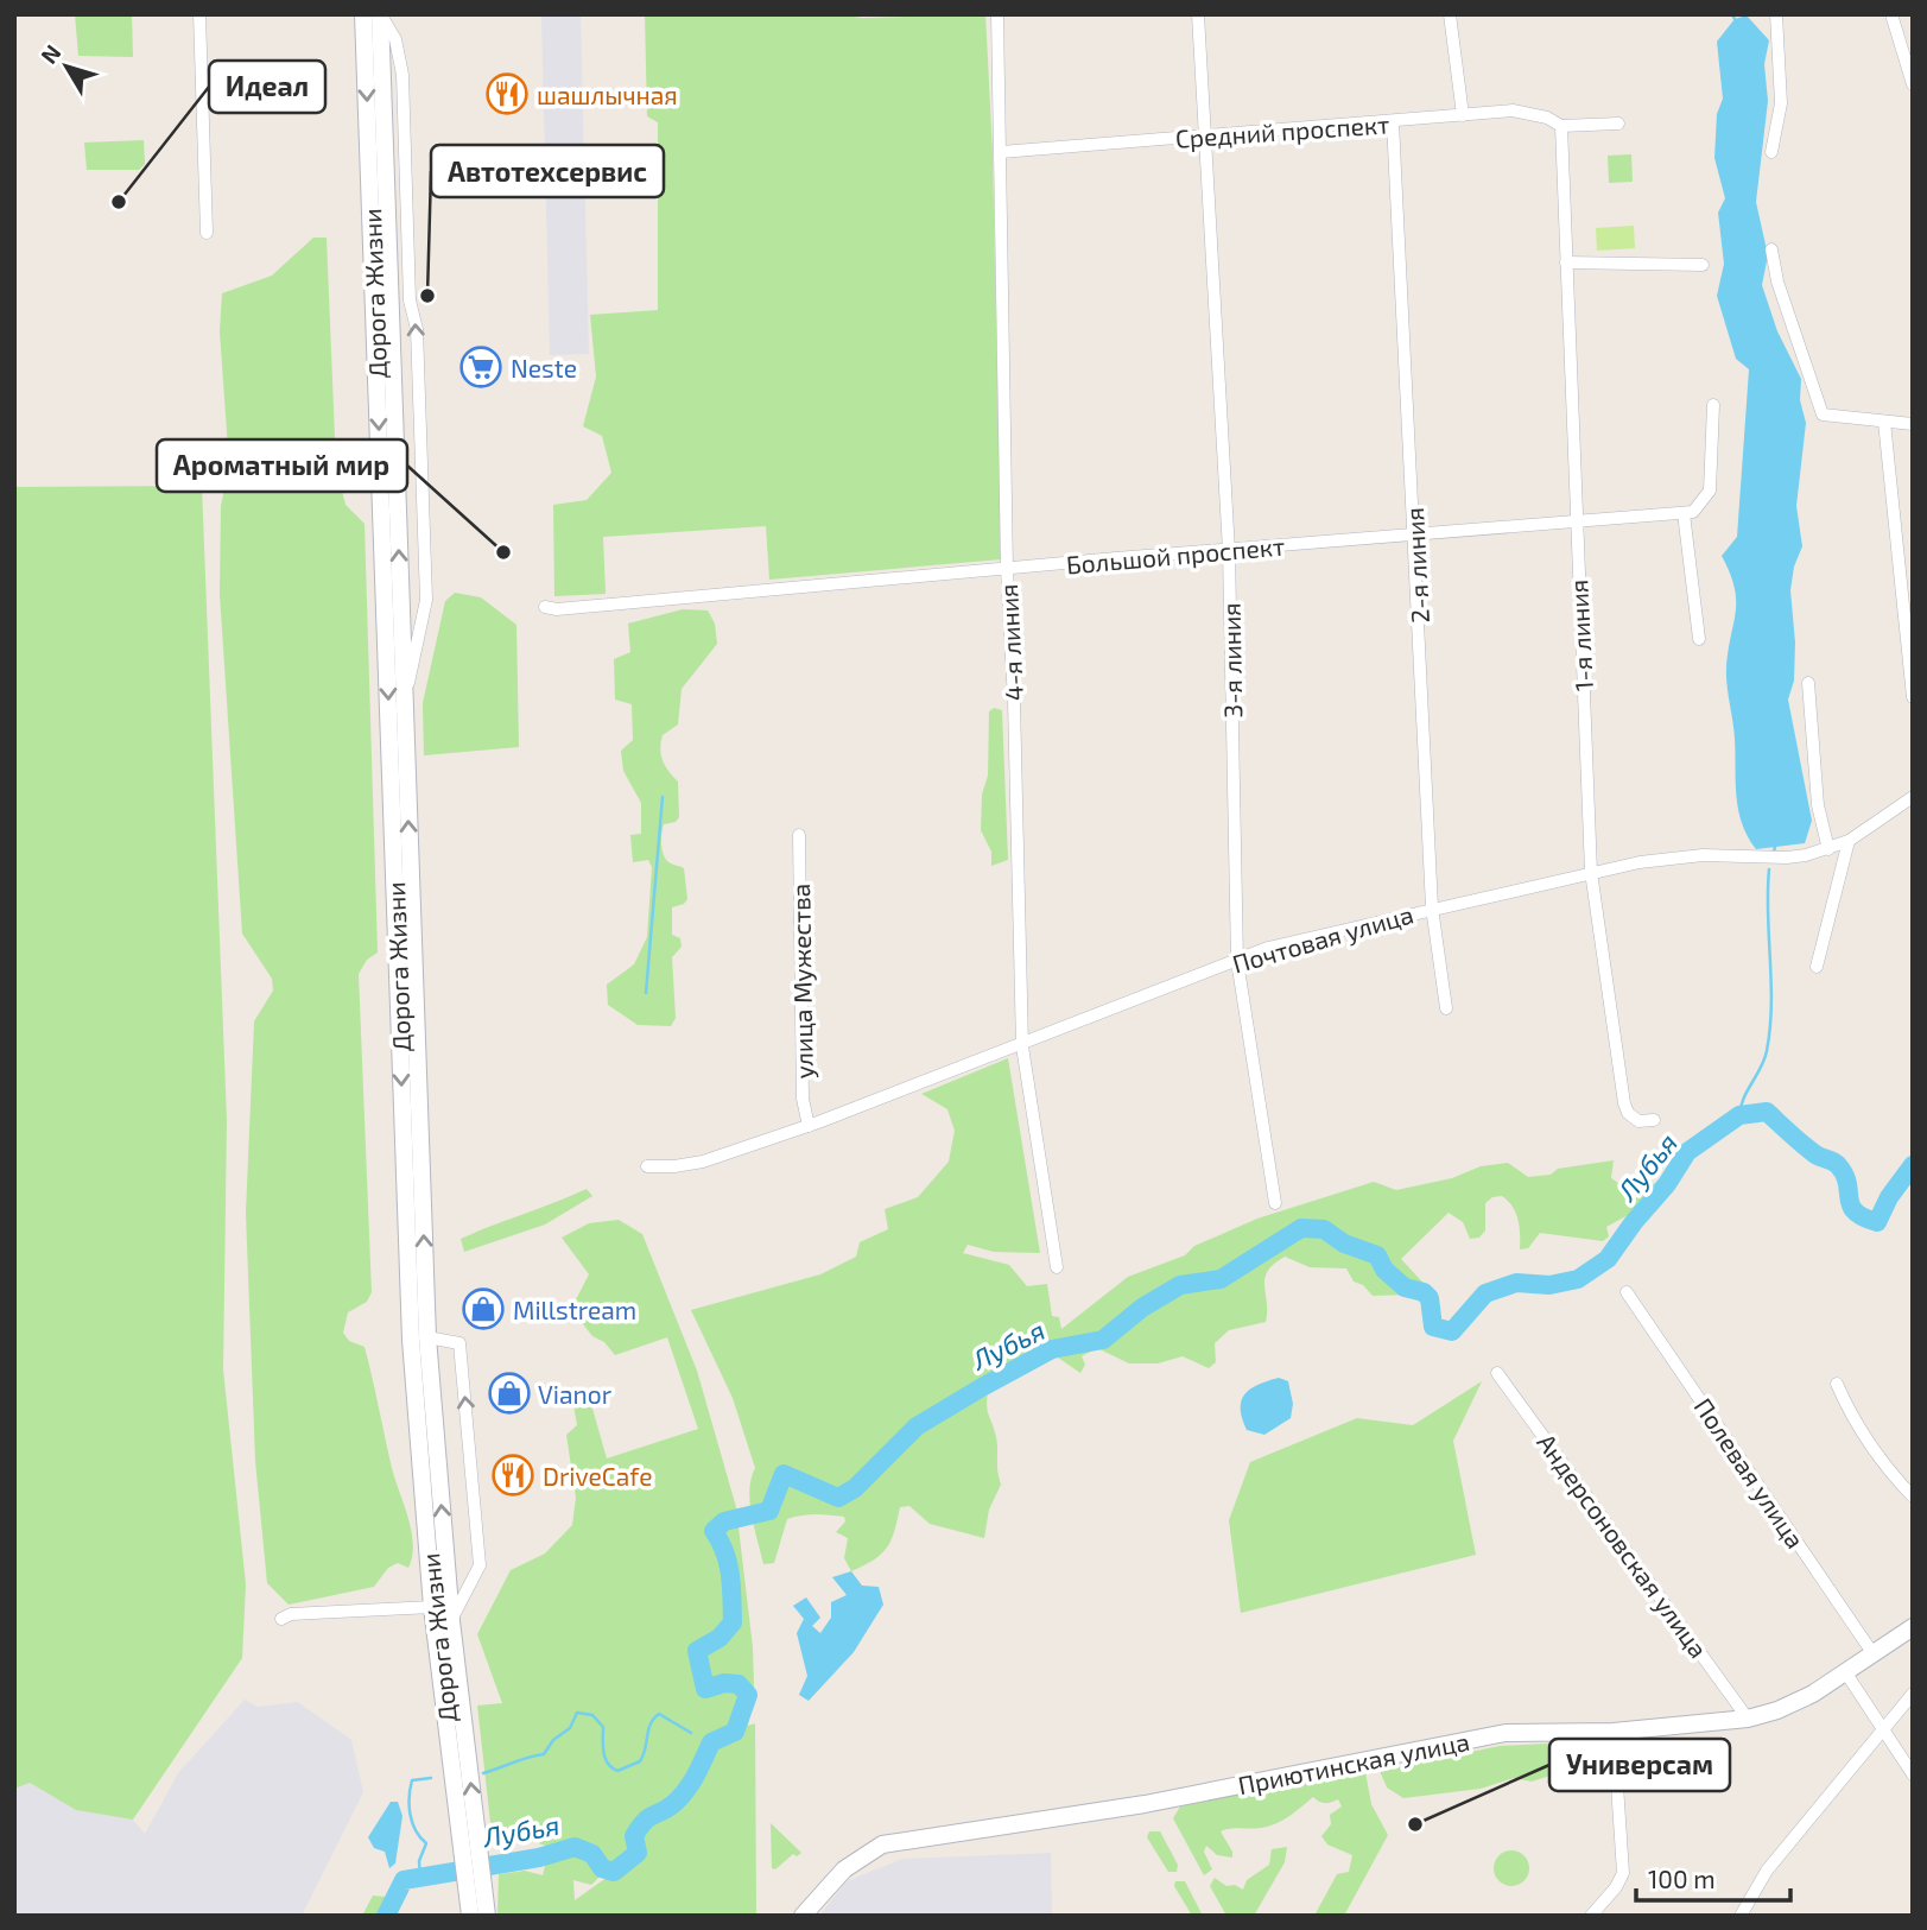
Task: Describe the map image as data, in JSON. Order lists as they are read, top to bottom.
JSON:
{
  "streets": {
    "main road": ["Дорога Жизни", "Приютинская улица"],
    "street": [
      "Средний проспект",
      "Большой проспект",
      "2-я линия",
      "1-я линия",
      "4-я линия",
      "3-я линия",
      "Почтовая улица",
      "улица Мужества",
      "Полевая улица",
      "Андерсоновская улица"
    ]
  },
  "crossings": [
    ["Средний проспект", "2-я линия"],
    ["Средний проспект", "1-я линия"],
    ["Средний проспект", "4-я линия"],
    ["Средний проспект", "3-я линия"],
    ["Большой проспект", "2-я линия"],
    ["Большой проспект", "1-я линия"],
    ["Большой проспект", "4-я линия"],
    ["Большой проспект", "3-я линия"],
    ["2-я линия", "Почтовая улица"],
    ["1-я линия", "Почтовая улица"],
    ["4-я линия", "Почтовая улица"],
    ["3-я линия", "Почтовая улица"],
    ["Почтовая улица", "улица Мужества"],
    ["Полевая улица", "Приютинская улица"],
    ["Андерсоновская улица", "Приютинская улица"]
  ],
  "water": ["Лубья"],
  "places": {
    "restaurant": ["шашлычная", "DriveCafe"],
    "other": [
      "Идеал",
      "Автотехсервис",
      "Ароматный мир",
      "Универсам"
    ],
    "supermarket": ["Neste"],
    "shop": ["Millstream", "Vianor"]
  },
  "scale_bar": "100 m",
  "north": "top left"
}
